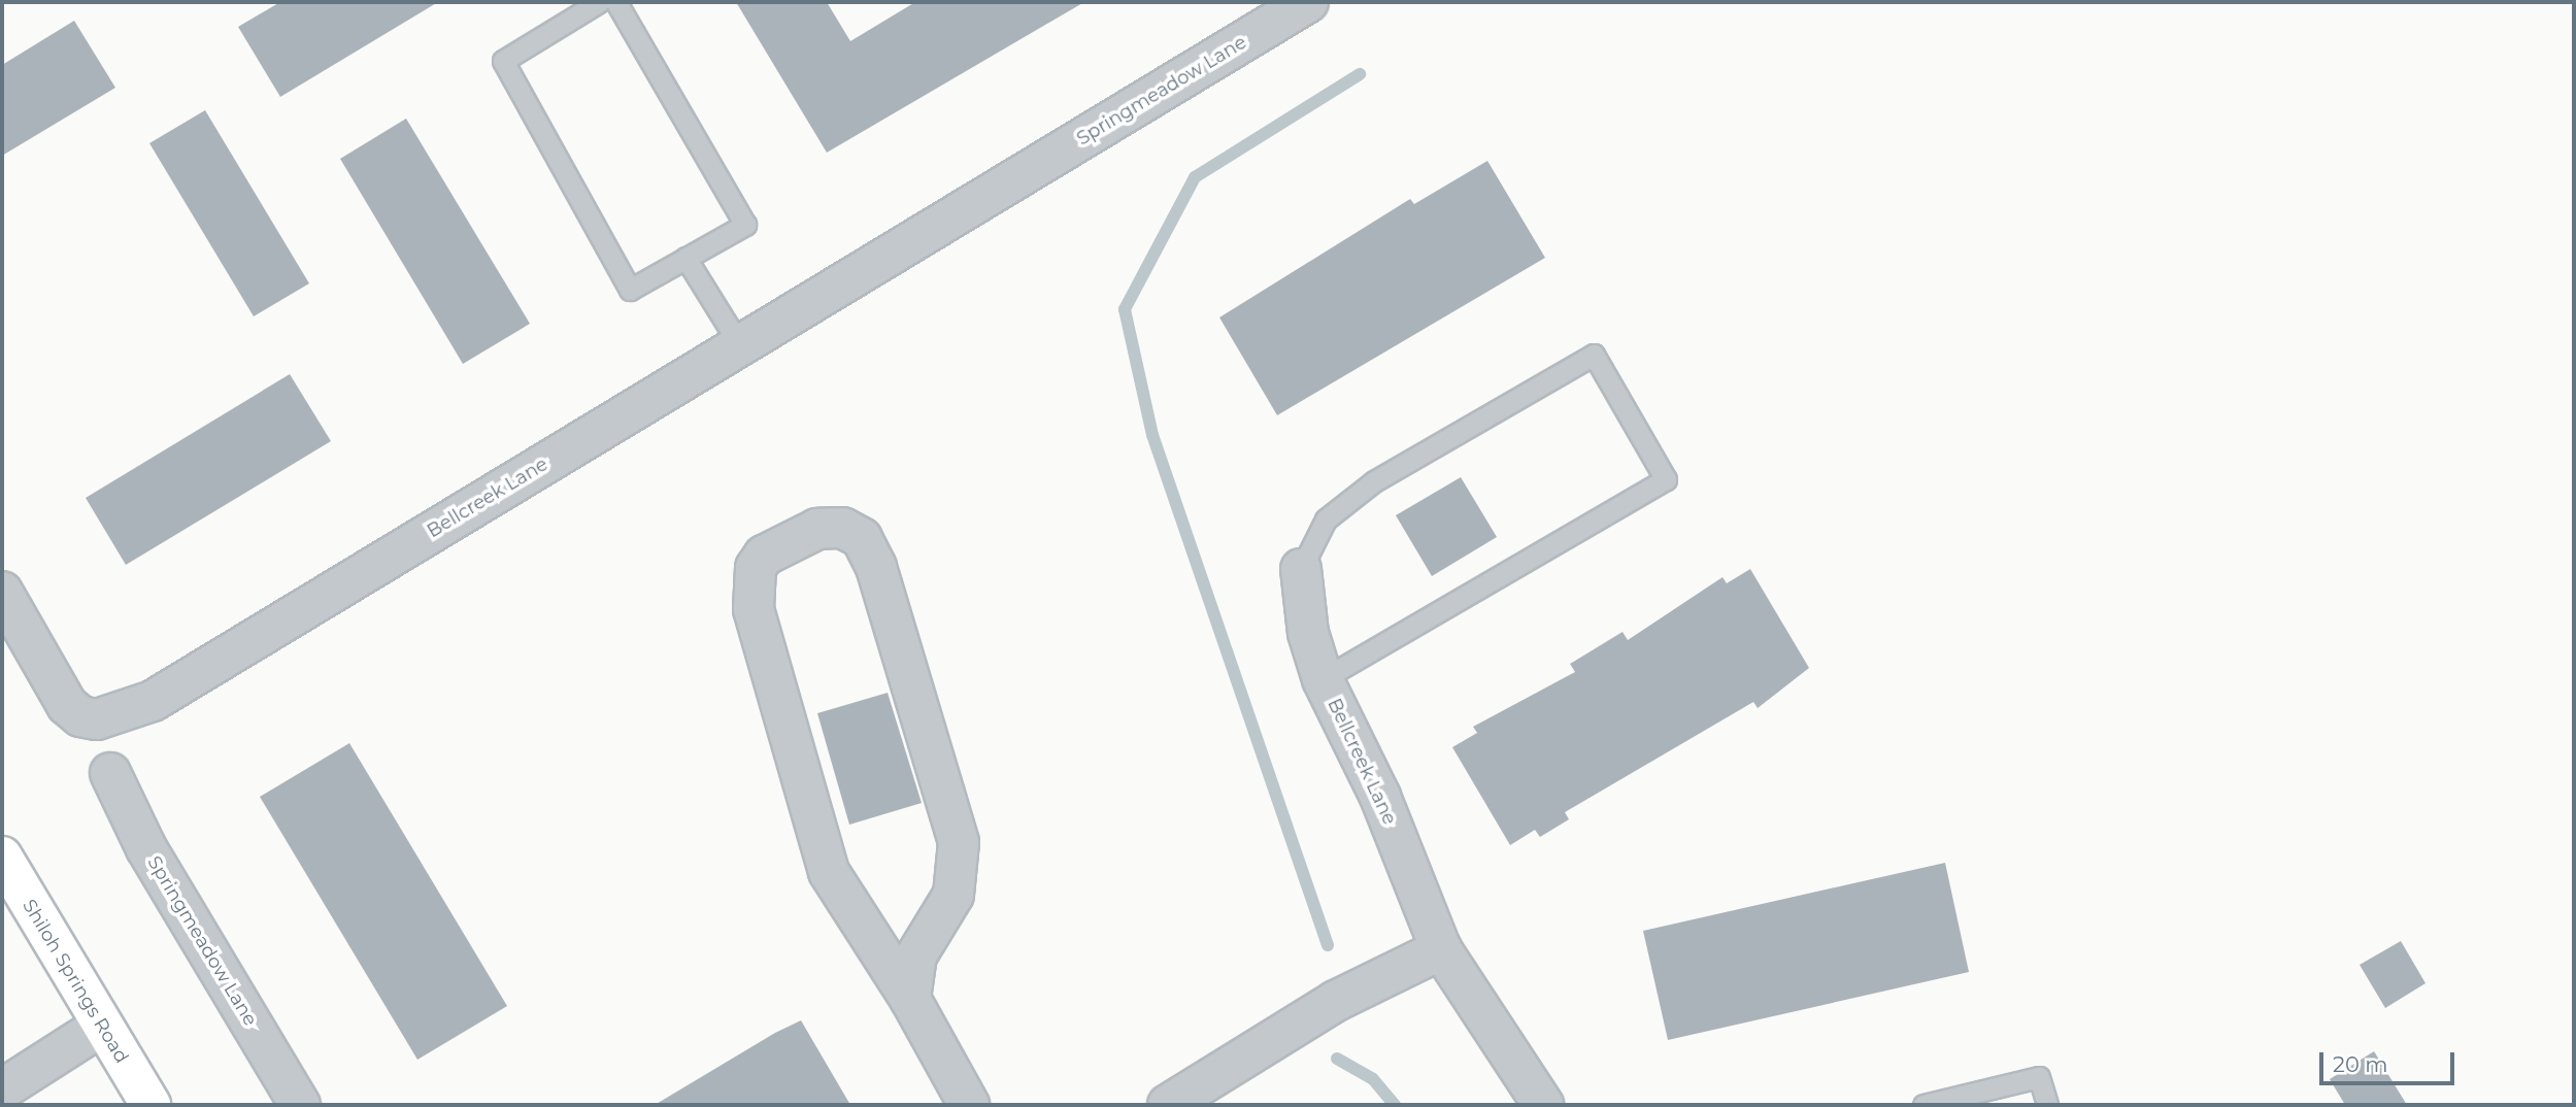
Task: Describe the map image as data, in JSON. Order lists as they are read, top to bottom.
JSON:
{
  "streets": {
    "street": ["Springmeadow Lane", "Bellcreek Lane", "Shiloh Springs Road"]
  },
  "crossings": [
    ["Springmeadow Lane", "Bellcreek Lane"]
  ],
  "scale_bar": "20 m"
}
